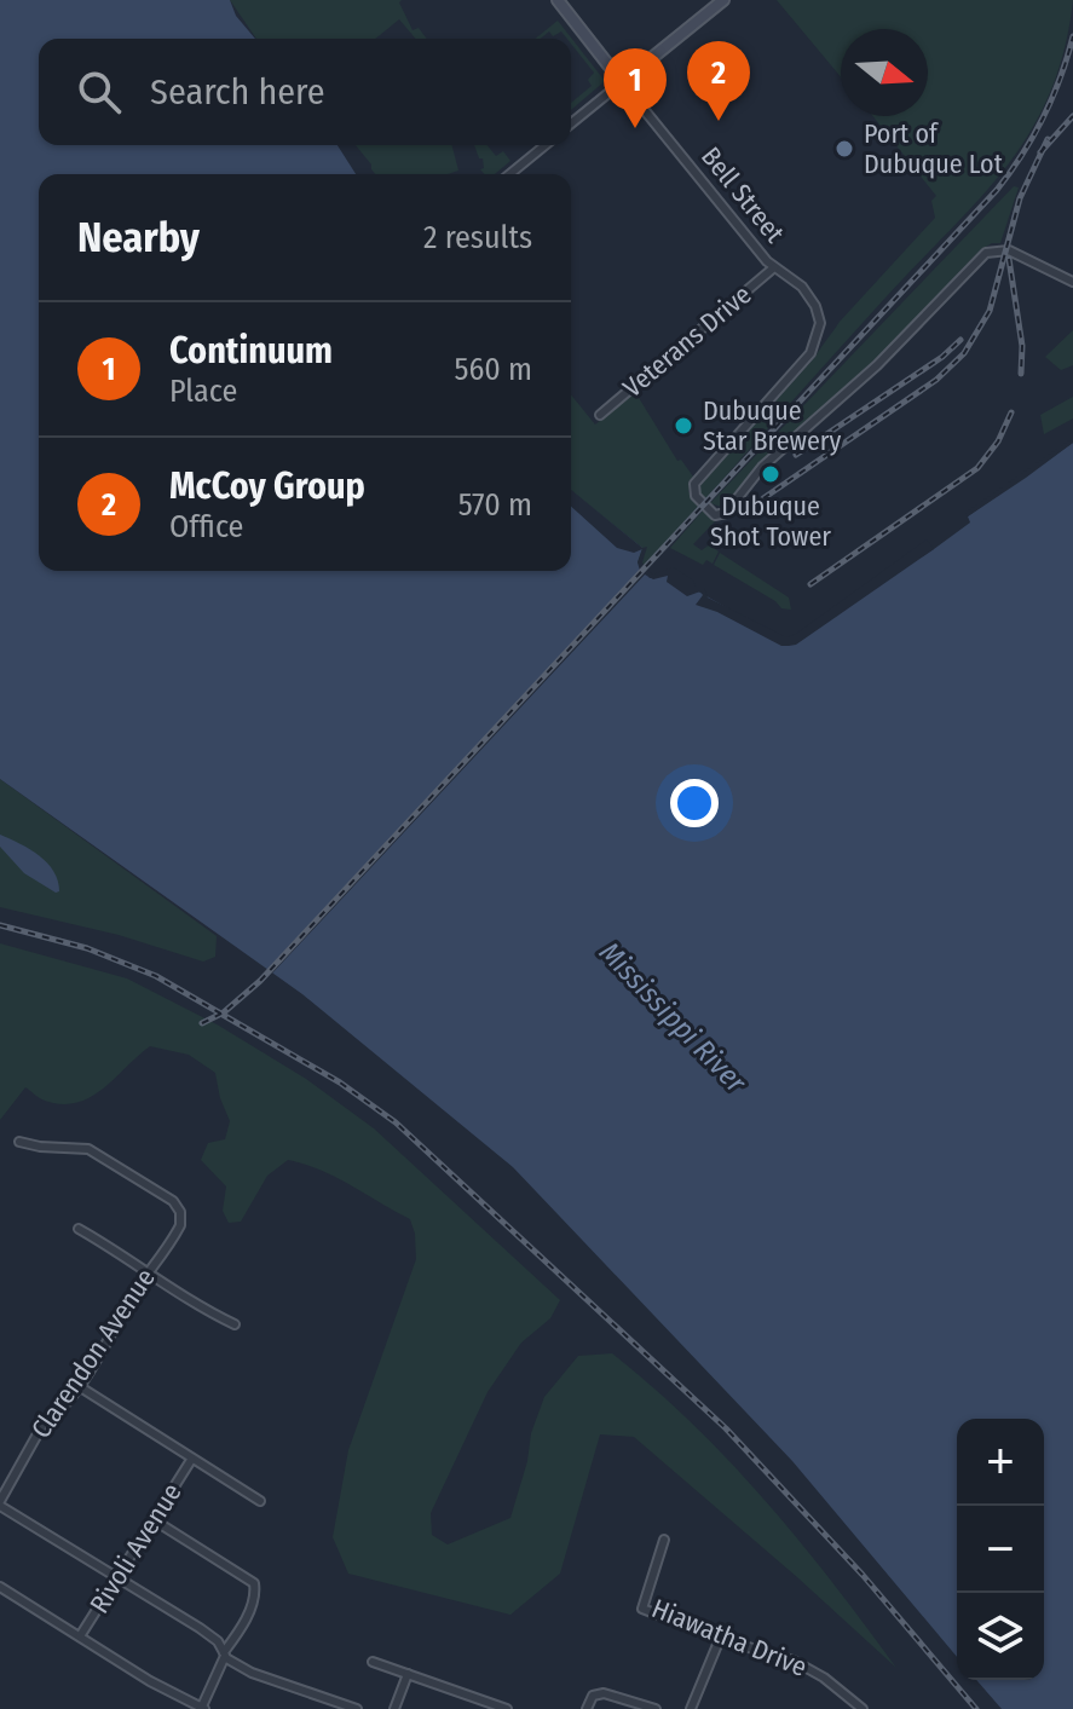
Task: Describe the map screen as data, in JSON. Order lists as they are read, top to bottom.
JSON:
{
  "streets": {
    "street": [
      "Bell Street",
      "Veterans Drive",
      "Clarendon Avenue",
      "Rivoli Avenue",
      "Hiawatha Drive"
    ]
  },
  "crossings": [
    ["Bell Street", "Veterans Drive"]
  ],
  "water": ["Mississippi River"],
  "places": ["Port of Dubuque Lot", "Dubuque Star Brewery", "Dubuque Shot Tower"],
  "north": "right",
  "page": {
    "search": "Search here",
    "pins": ["2", "1"],
    "heading": ["Nearby", "2 results"],
    "list": [
      {
        "mark": "1",
        "name": "Continuum",
        "note": "Place",
        "value": "560 m"
      },
      {
        "mark": "2",
        "name": "McCoy Group",
        "note": "Office",
        "value": "570 m"
      }
    ],
    "map_buttons": ["+", "−"]
  }
}
